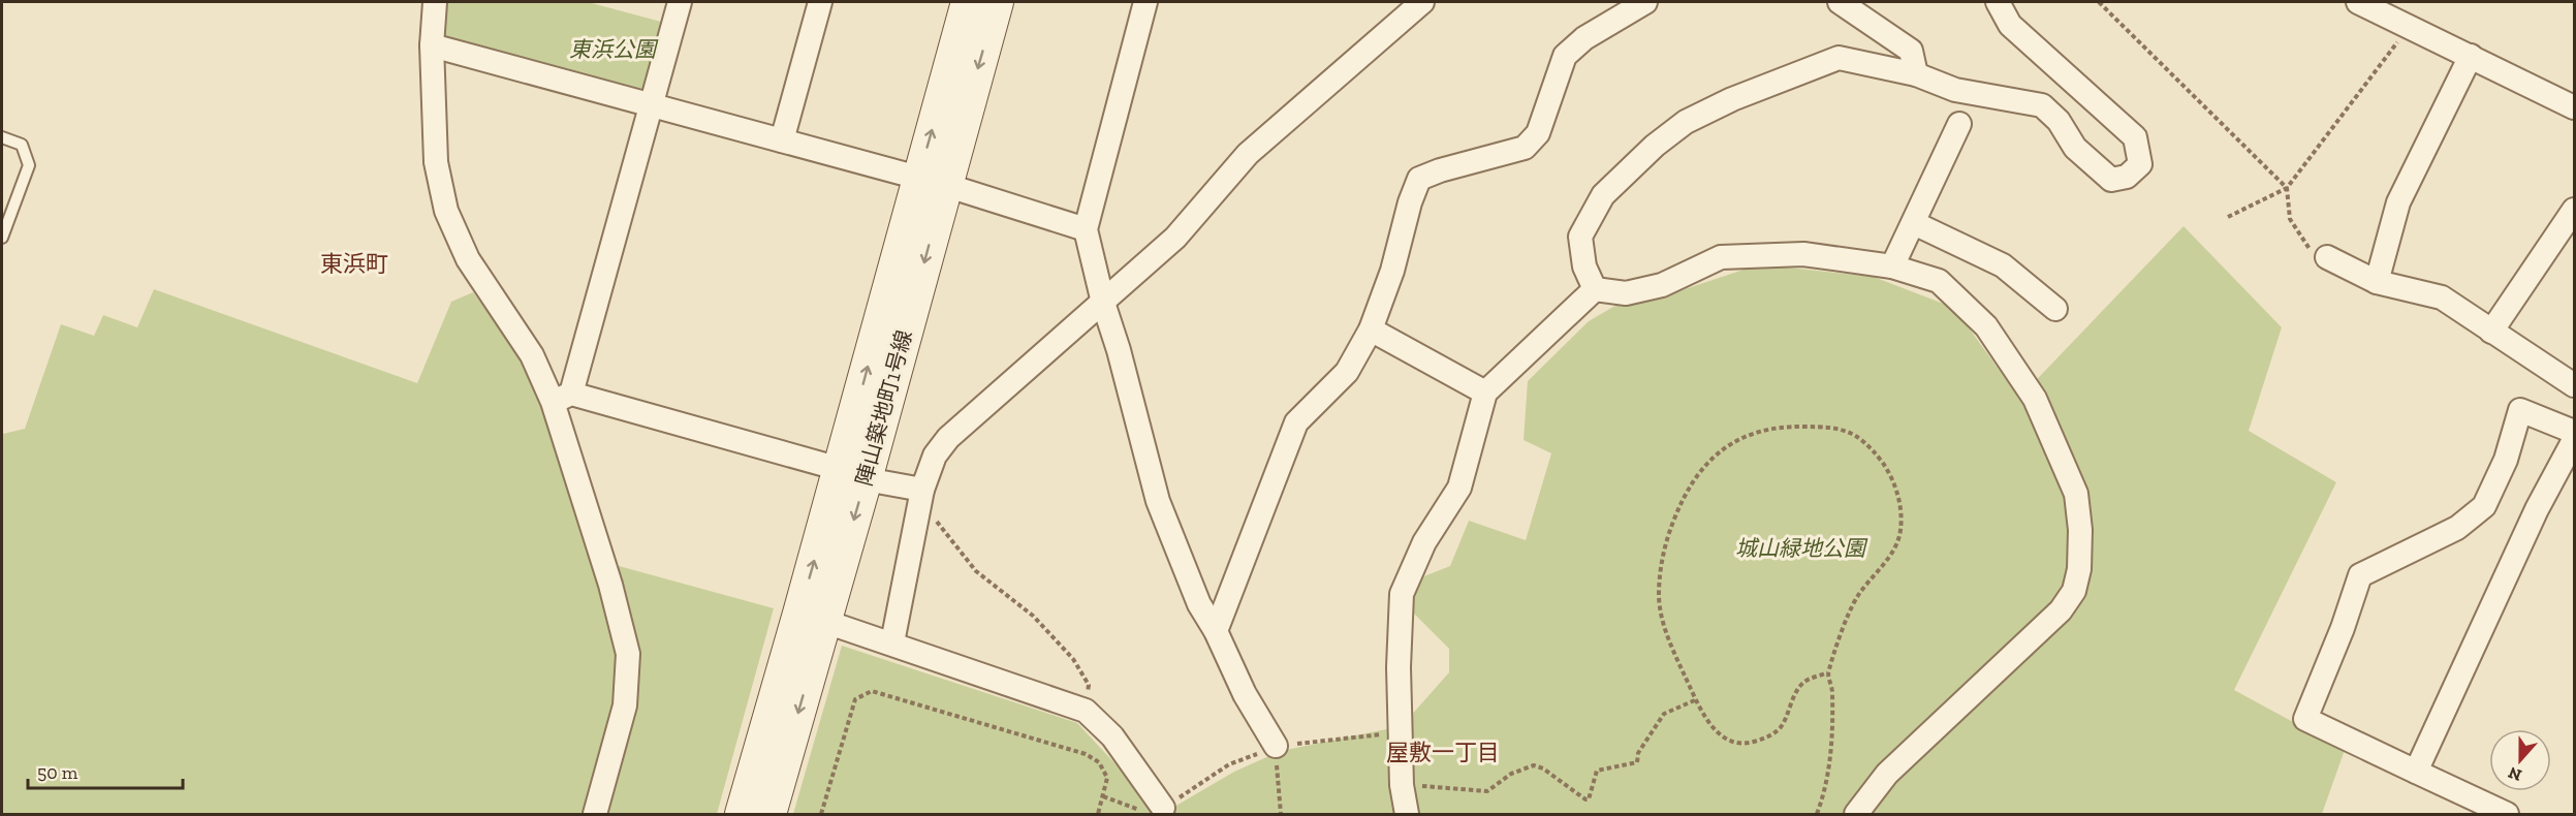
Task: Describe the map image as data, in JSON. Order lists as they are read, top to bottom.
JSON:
{
  "streets": {
    "street": ["陣山築地町1号線"]
  },
  "districts": ["東浜町", "屋敷一丁目"],
  "parks": ["東浜公園", "城山緑地公園"],
  "scale_bar": "50 m",
  "north": "bottom"
}
